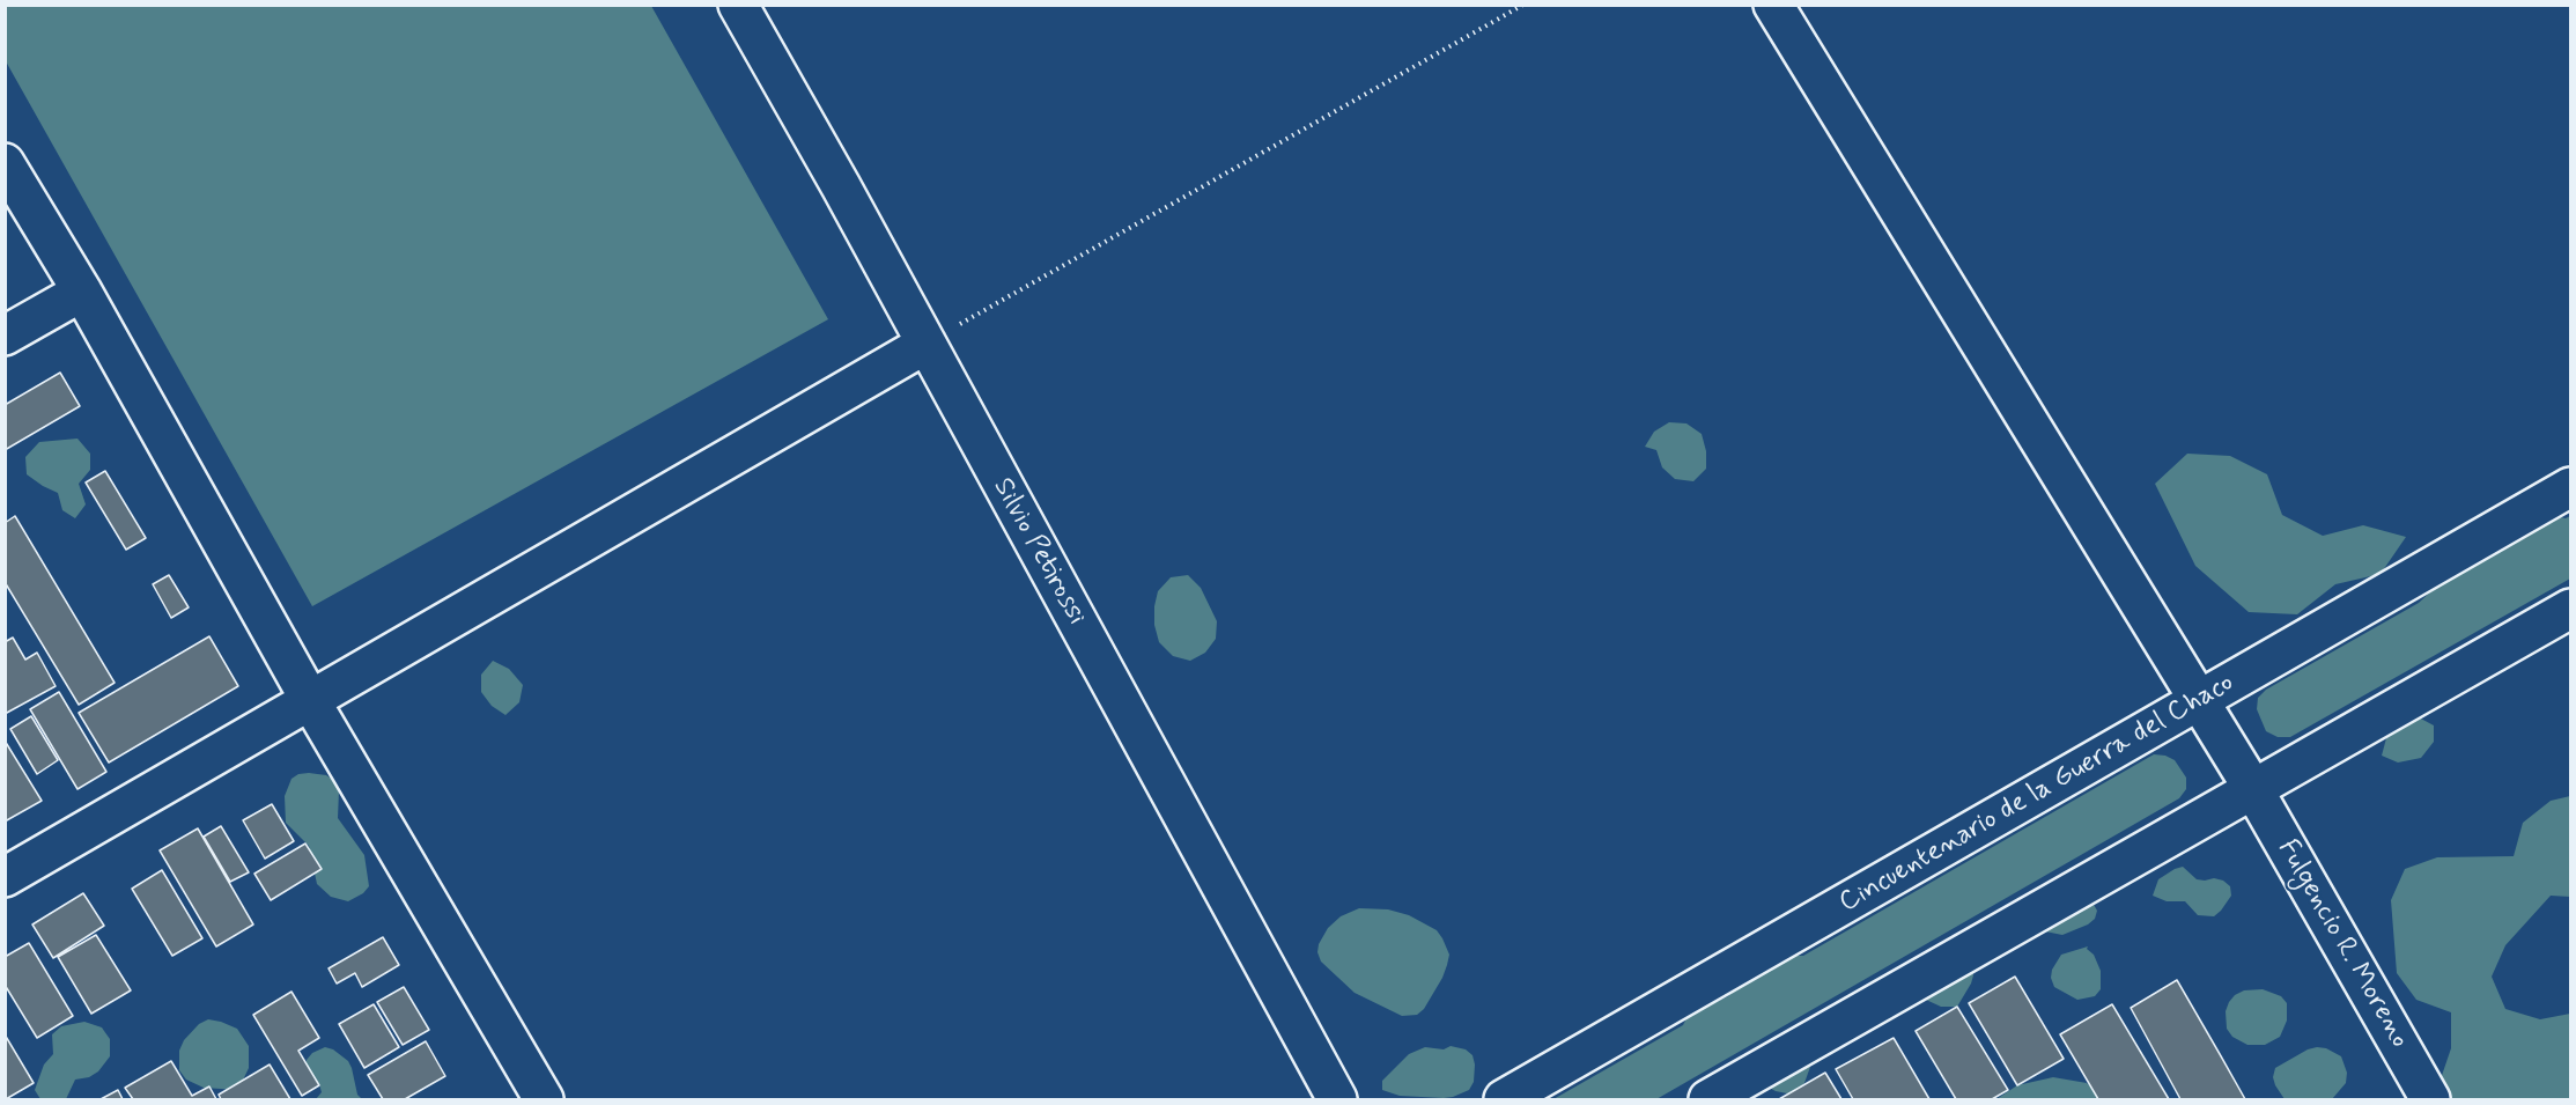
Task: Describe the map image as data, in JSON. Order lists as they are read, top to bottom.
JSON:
{
  "streets": {
    "street": ["Silvio Petirossi", "Cincuentenario de la Guerra del Chaco", "Fulgencio R. Moreno"]
  },
  "crossings": [
    ["Cincuentenario de la Guerra del Chaco", "Fulgencio R. Moreno"]
  ]
}
